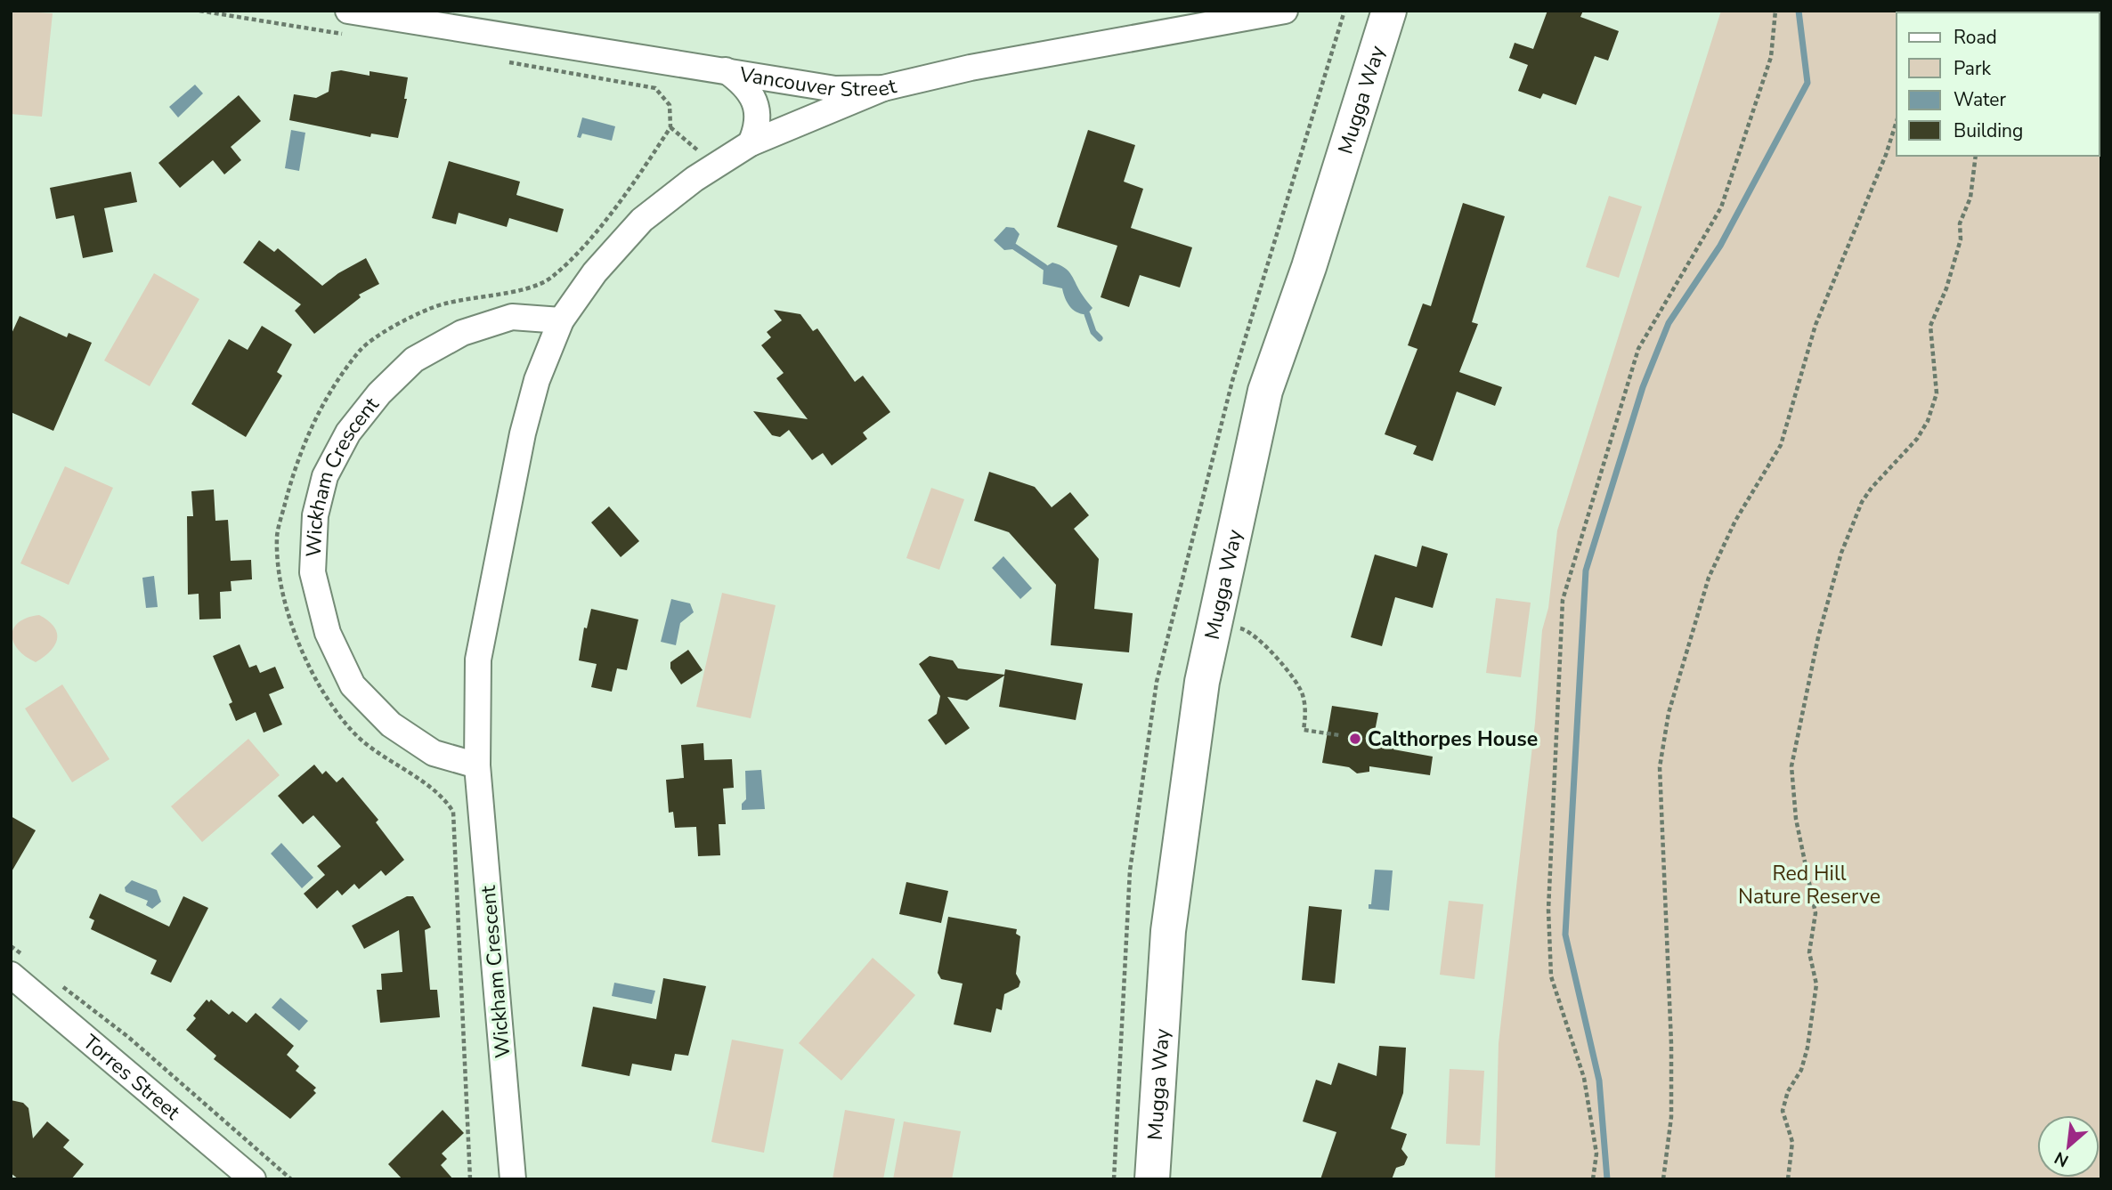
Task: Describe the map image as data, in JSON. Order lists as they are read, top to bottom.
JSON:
{
  "streets": {
    "main road": ["Mugga Way"],
    "street": ["Vancouver Street", "Wickham Crescent", "Torres Street"]
  },
  "crossings": [
    ["Vancouver Street", "Wickham Crescent"]
  ],
  "parks": ["Red Hill Nature Reserve"],
  "places": ["Calthorpes House"],
  "legend": [
    "Road",
    "Park",
    "Water",
    "Building"
  ],
  "north": "bottom left"
}
